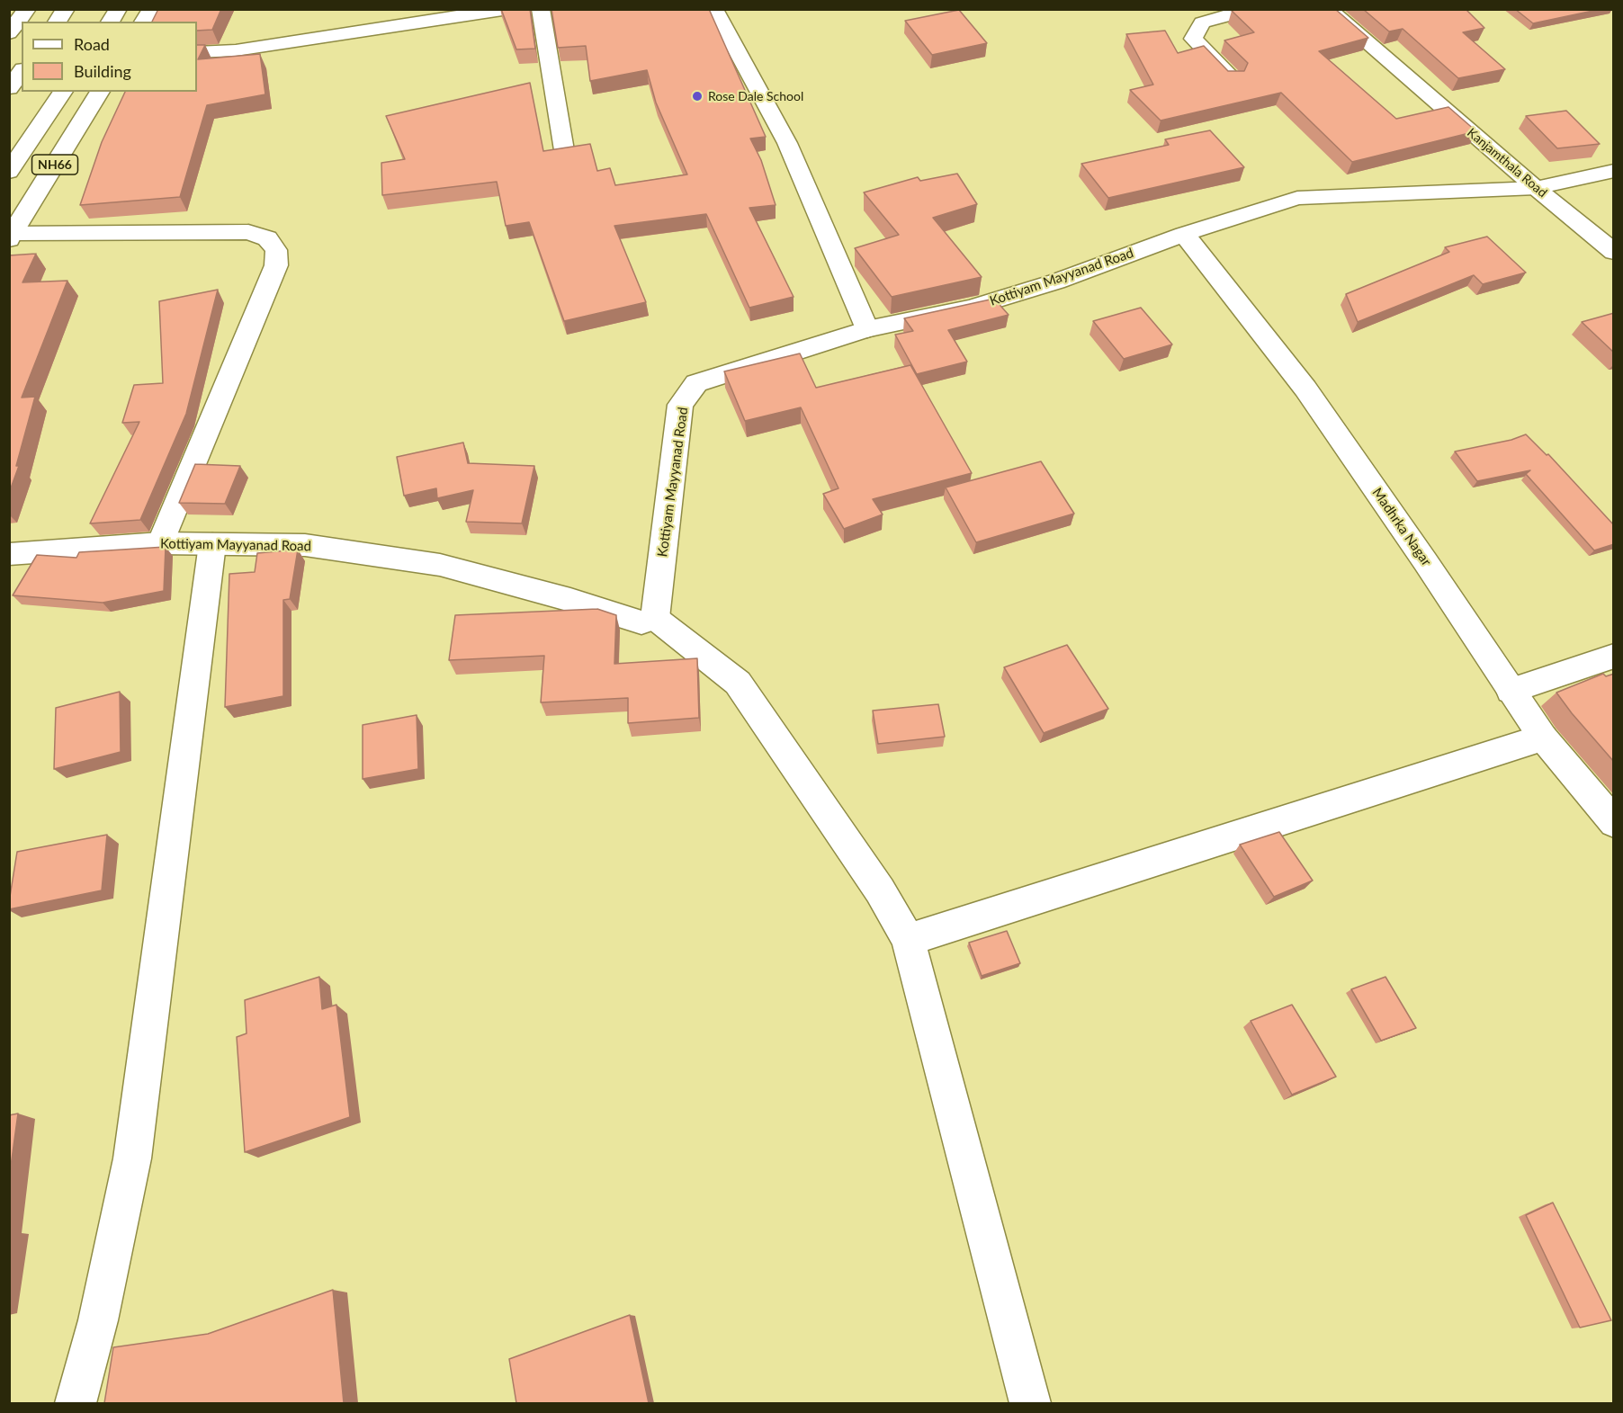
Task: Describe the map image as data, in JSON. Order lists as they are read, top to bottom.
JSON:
{
  "streets": {
    "main road": [
      "Kanjamthala Road",
      "NH66",
      "Kottiyam Mayyanad Road",
      "Madhrka Nagar"
    ]
  },
  "crossings": [
    ["Kanjamthala Road", "Kottiyam Mayyanad Road"],
    ["Kottiyam Mayyanad Road", "Madhrka Nagar"]
  ],
  "places": ["Rose Dale School"],
  "legend": ["Road", "Building"]
}
